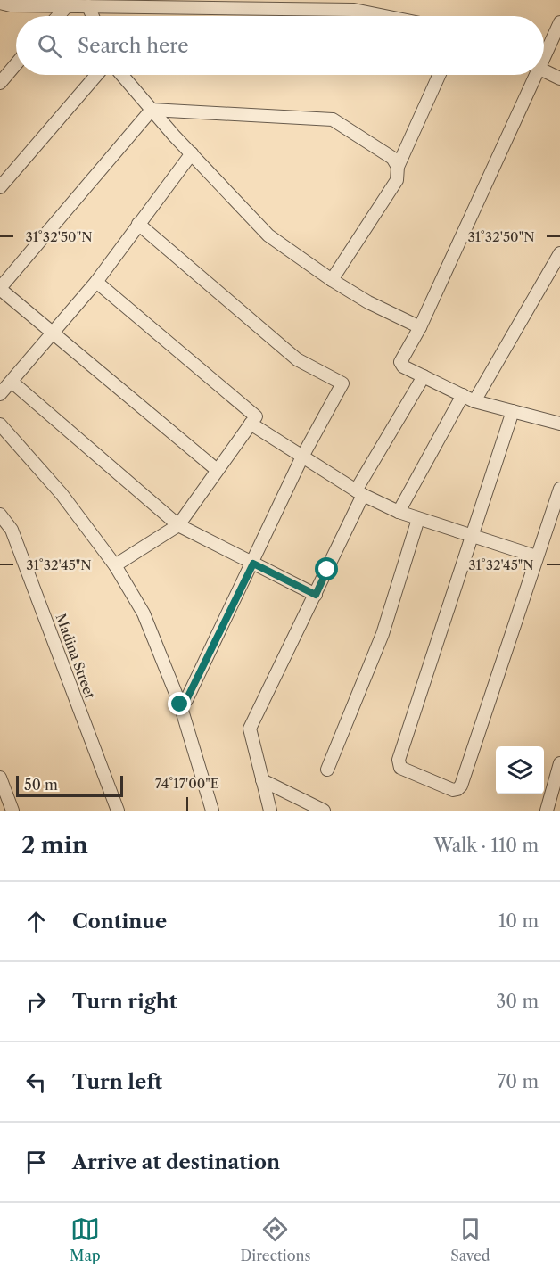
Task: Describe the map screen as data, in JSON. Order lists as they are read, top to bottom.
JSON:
{
  "streets": {
    "street": ["Madina Street"]
  },
  "scale_bar": "50 m",
  "page": {
    "search": "Search here",
    "scale": "50 m",
    "heading": ["2 min", "Walk · 110 m"],
    "list": [
      ["Continue", "10 m"],
      ["Turn right", "30 m"],
      ["Turn left", "70 m"],
      "Arrive at destination"
    ],
    "nav": ["Map", "Directions", "Saved"]
  },
  "coordinates": ["31°32'50\"N", "31°32'45\"N", "74°17'00\"E"]
}
